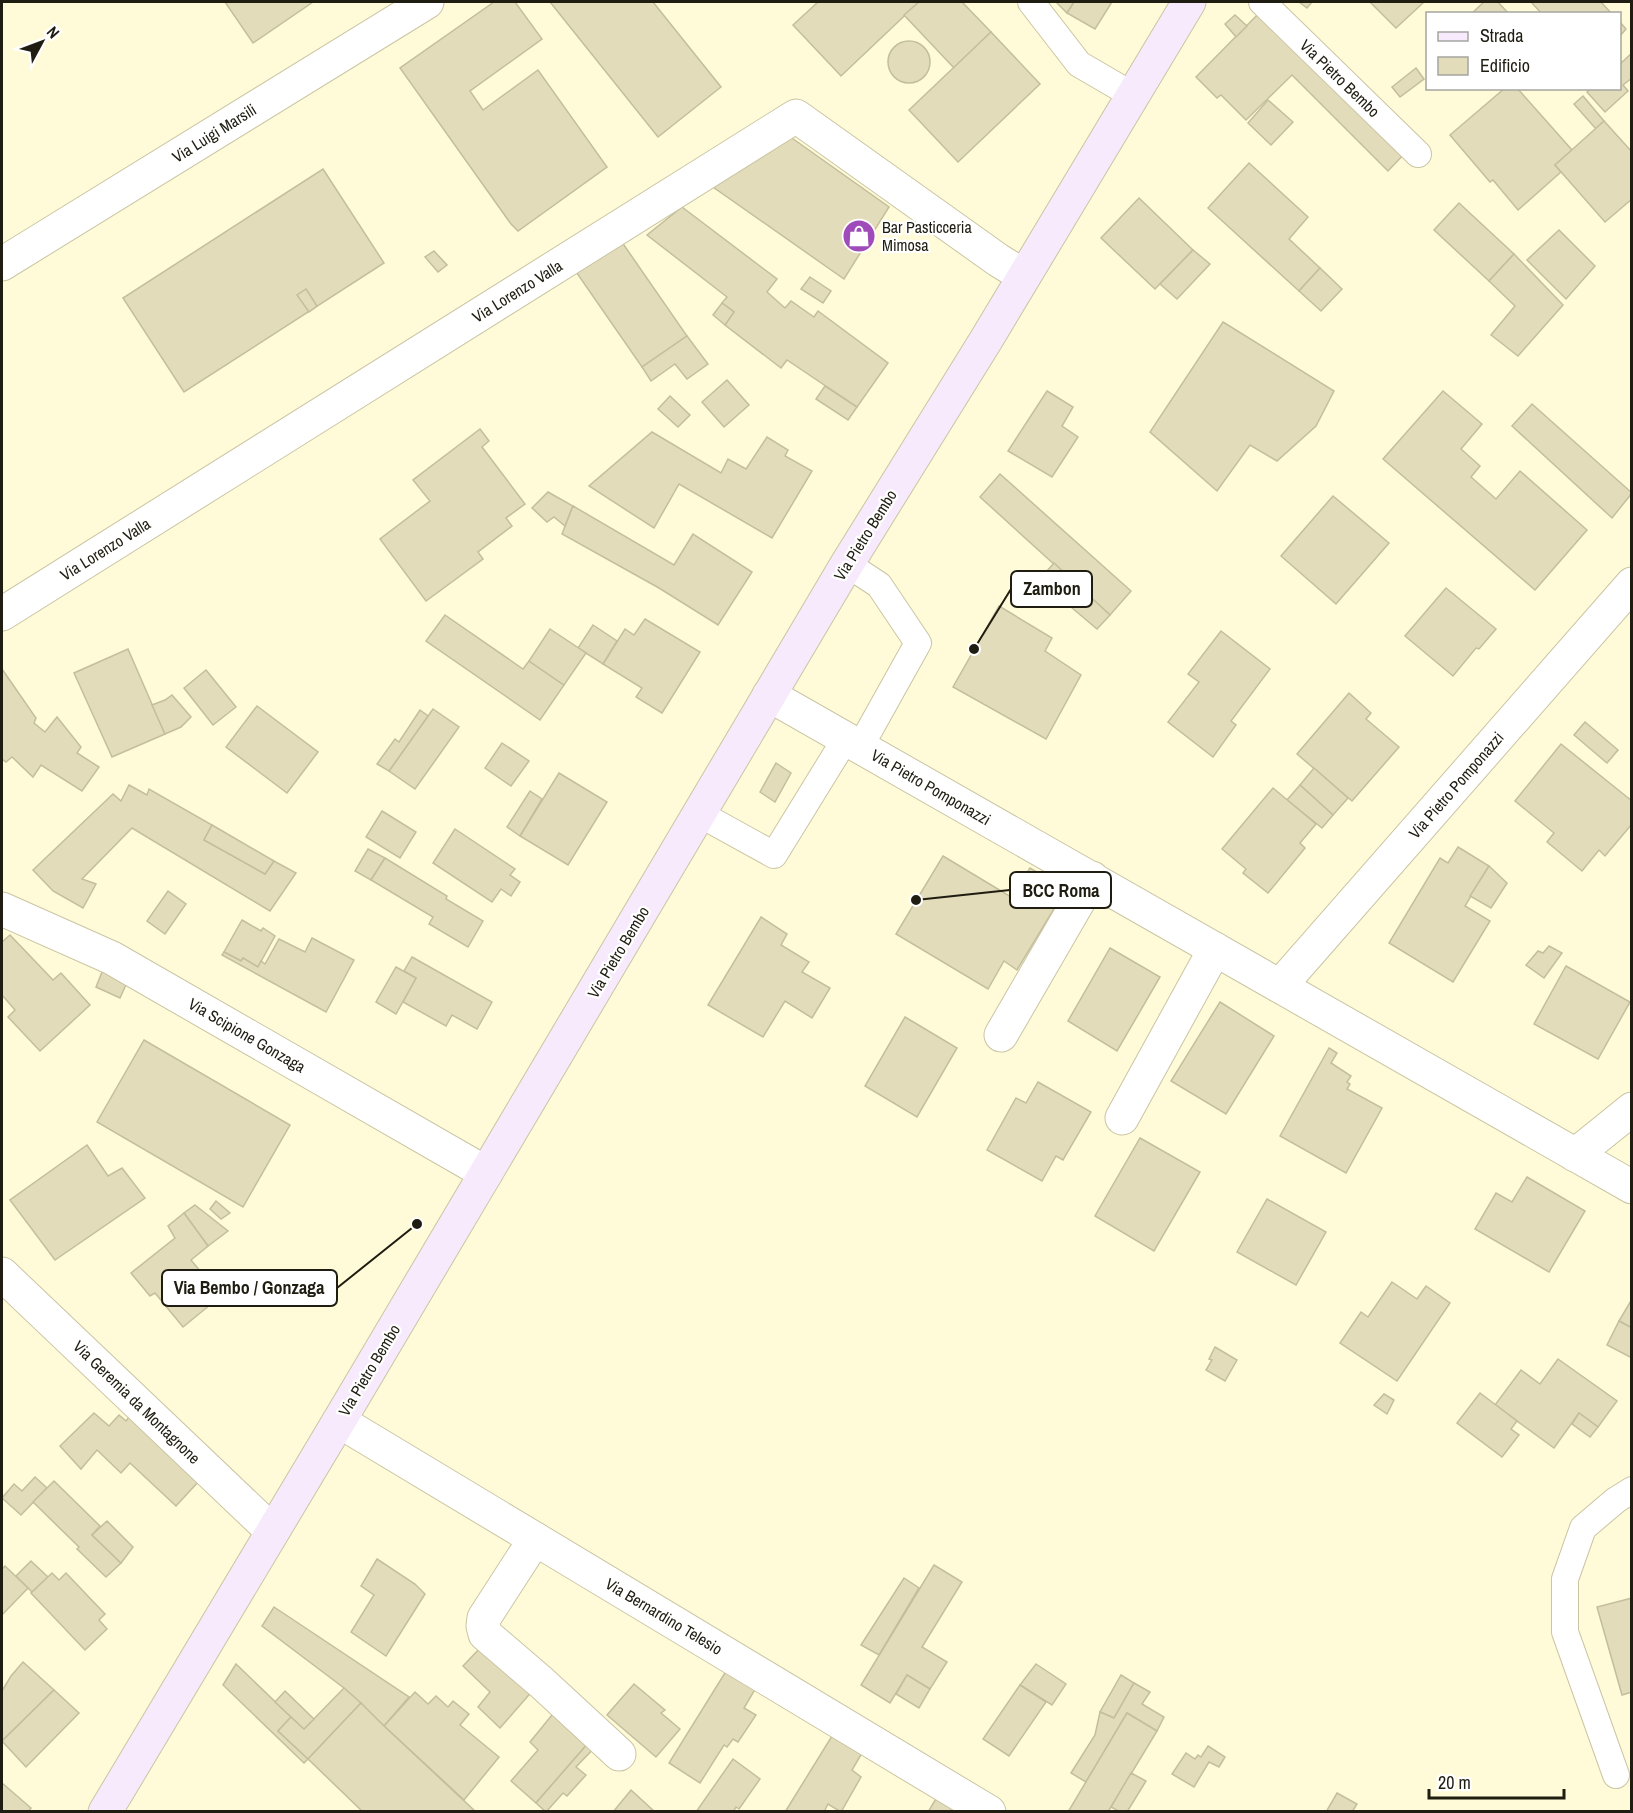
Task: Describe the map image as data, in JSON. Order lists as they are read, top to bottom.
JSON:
{
  "streets": {
    "main road": ["Via Pietro Bembo"],
    "street": [
      "Via Luigi Marsili",
      "Via Lorenzo Valla",
      "Via Pietro Pomponazzi",
      "Via Scipione Gonzaga",
      "Via Geremia da Montagnone",
      "Via Bernardino Telesio"
    ]
  },
  "crossings": [
    ["Via Pietro Bembo", "Via Lorenzo Valla"],
    ["Via Pietro Bembo", "Via Pietro Pomponazzi"],
    ["Via Pietro Bembo", "Via Scipione Gonzaga"],
    ["Via Pietro Bembo", "Via Geremia da Montagnone"],
    ["Via Pietro Bembo", "Via Bernardino Telesio"]
  ],
  "places": {
    "shop": ["Bar Pasticceria Mimosa"],
    "other": ["Zambon", "BCC Roma", "Via Bembo / Gonzaga"]
  },
  "legend": ["Strada", "Edificio"],
  "scale_bar": "20 m",
  "north": "top right"
}
